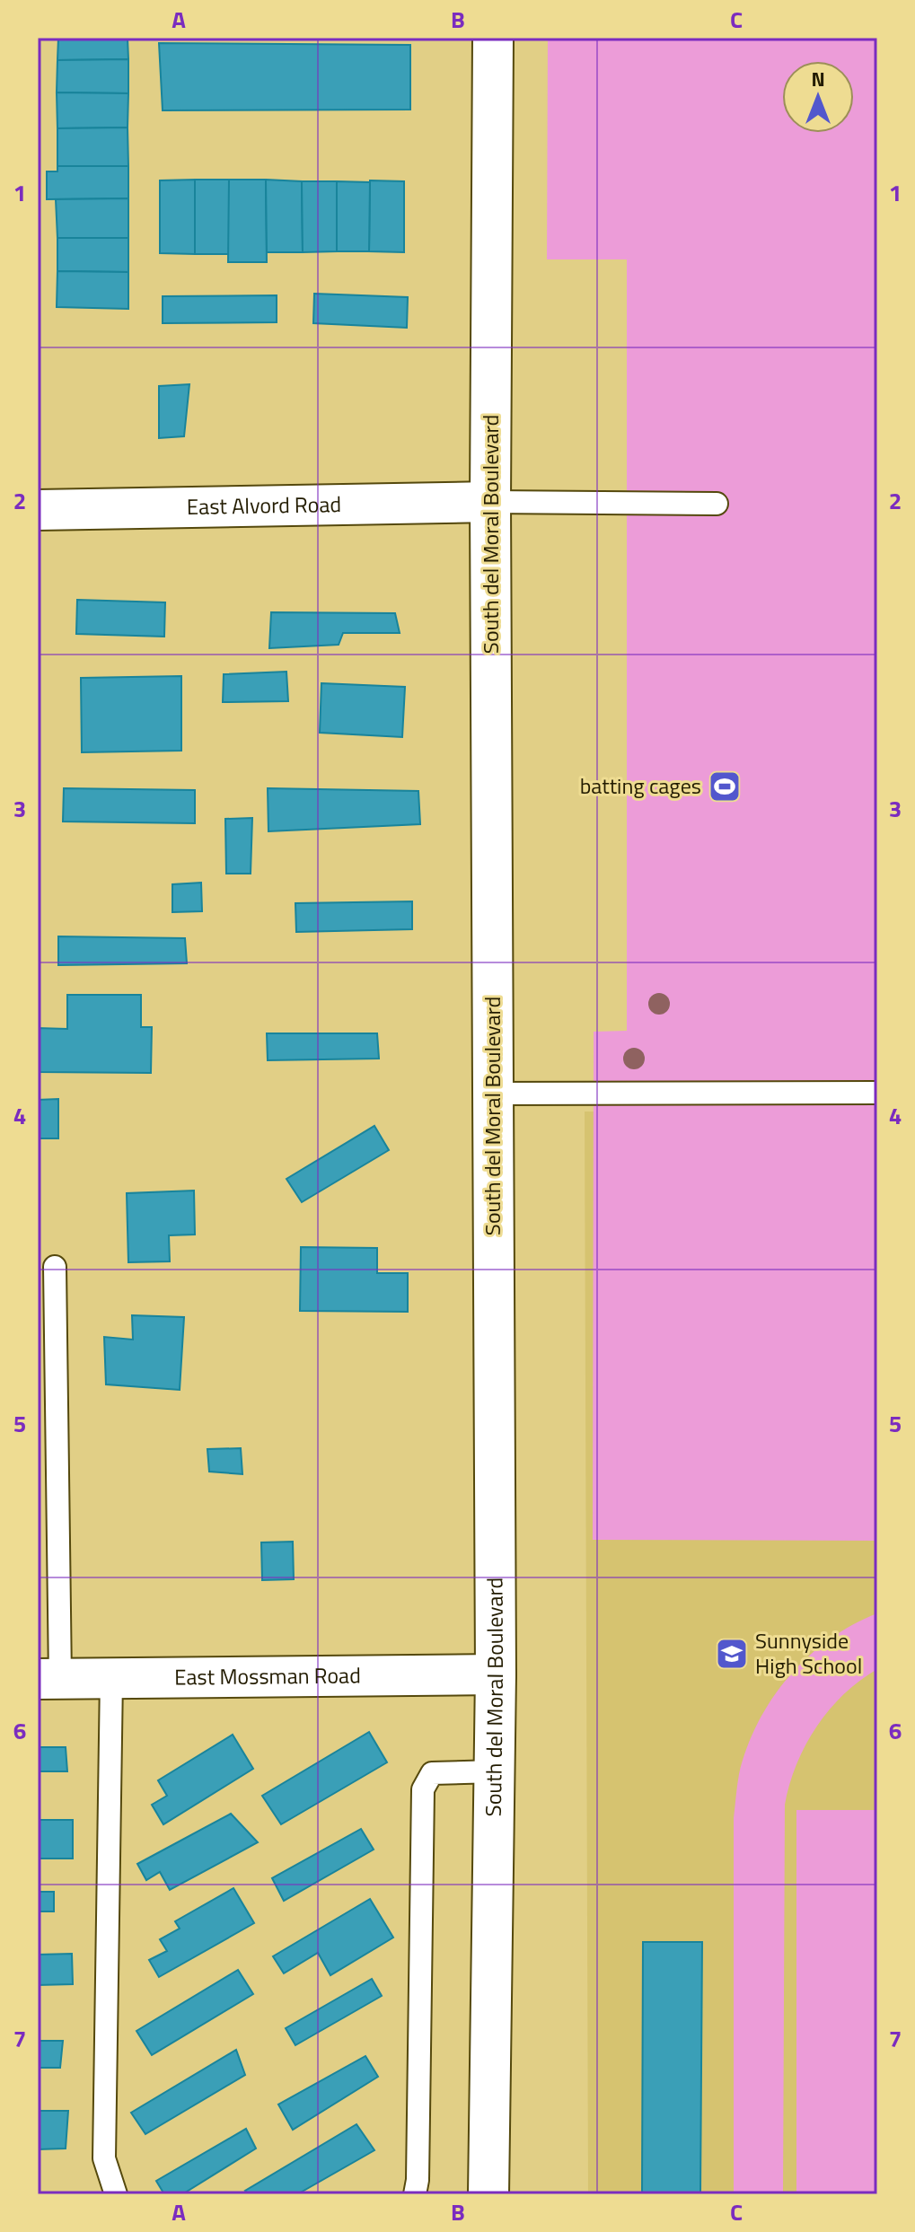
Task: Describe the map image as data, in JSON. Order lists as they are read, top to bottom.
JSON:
{
  "streets": {
    "street": ["East Alvord Road", "South del Moral Boulevard", "East Mossman Road"]
  },
  "crossings": [
    ["East Alvord Road", "South del Moral Boulevard"],
    ["South del Moral Boulevard", "East Mossman Road"]
  ],
  "places": {
    "sports": ["batting cages"],
    "school or university": ["Sunnyside High School"]
  },
  "north": "top",
  "grid": {
    "columns": ["A", "B", "C"],
    "rows": [
      "1",
      "2",
      "3",
      "4",
      "5",
      "6",
      "7"
    ]
  }
}
